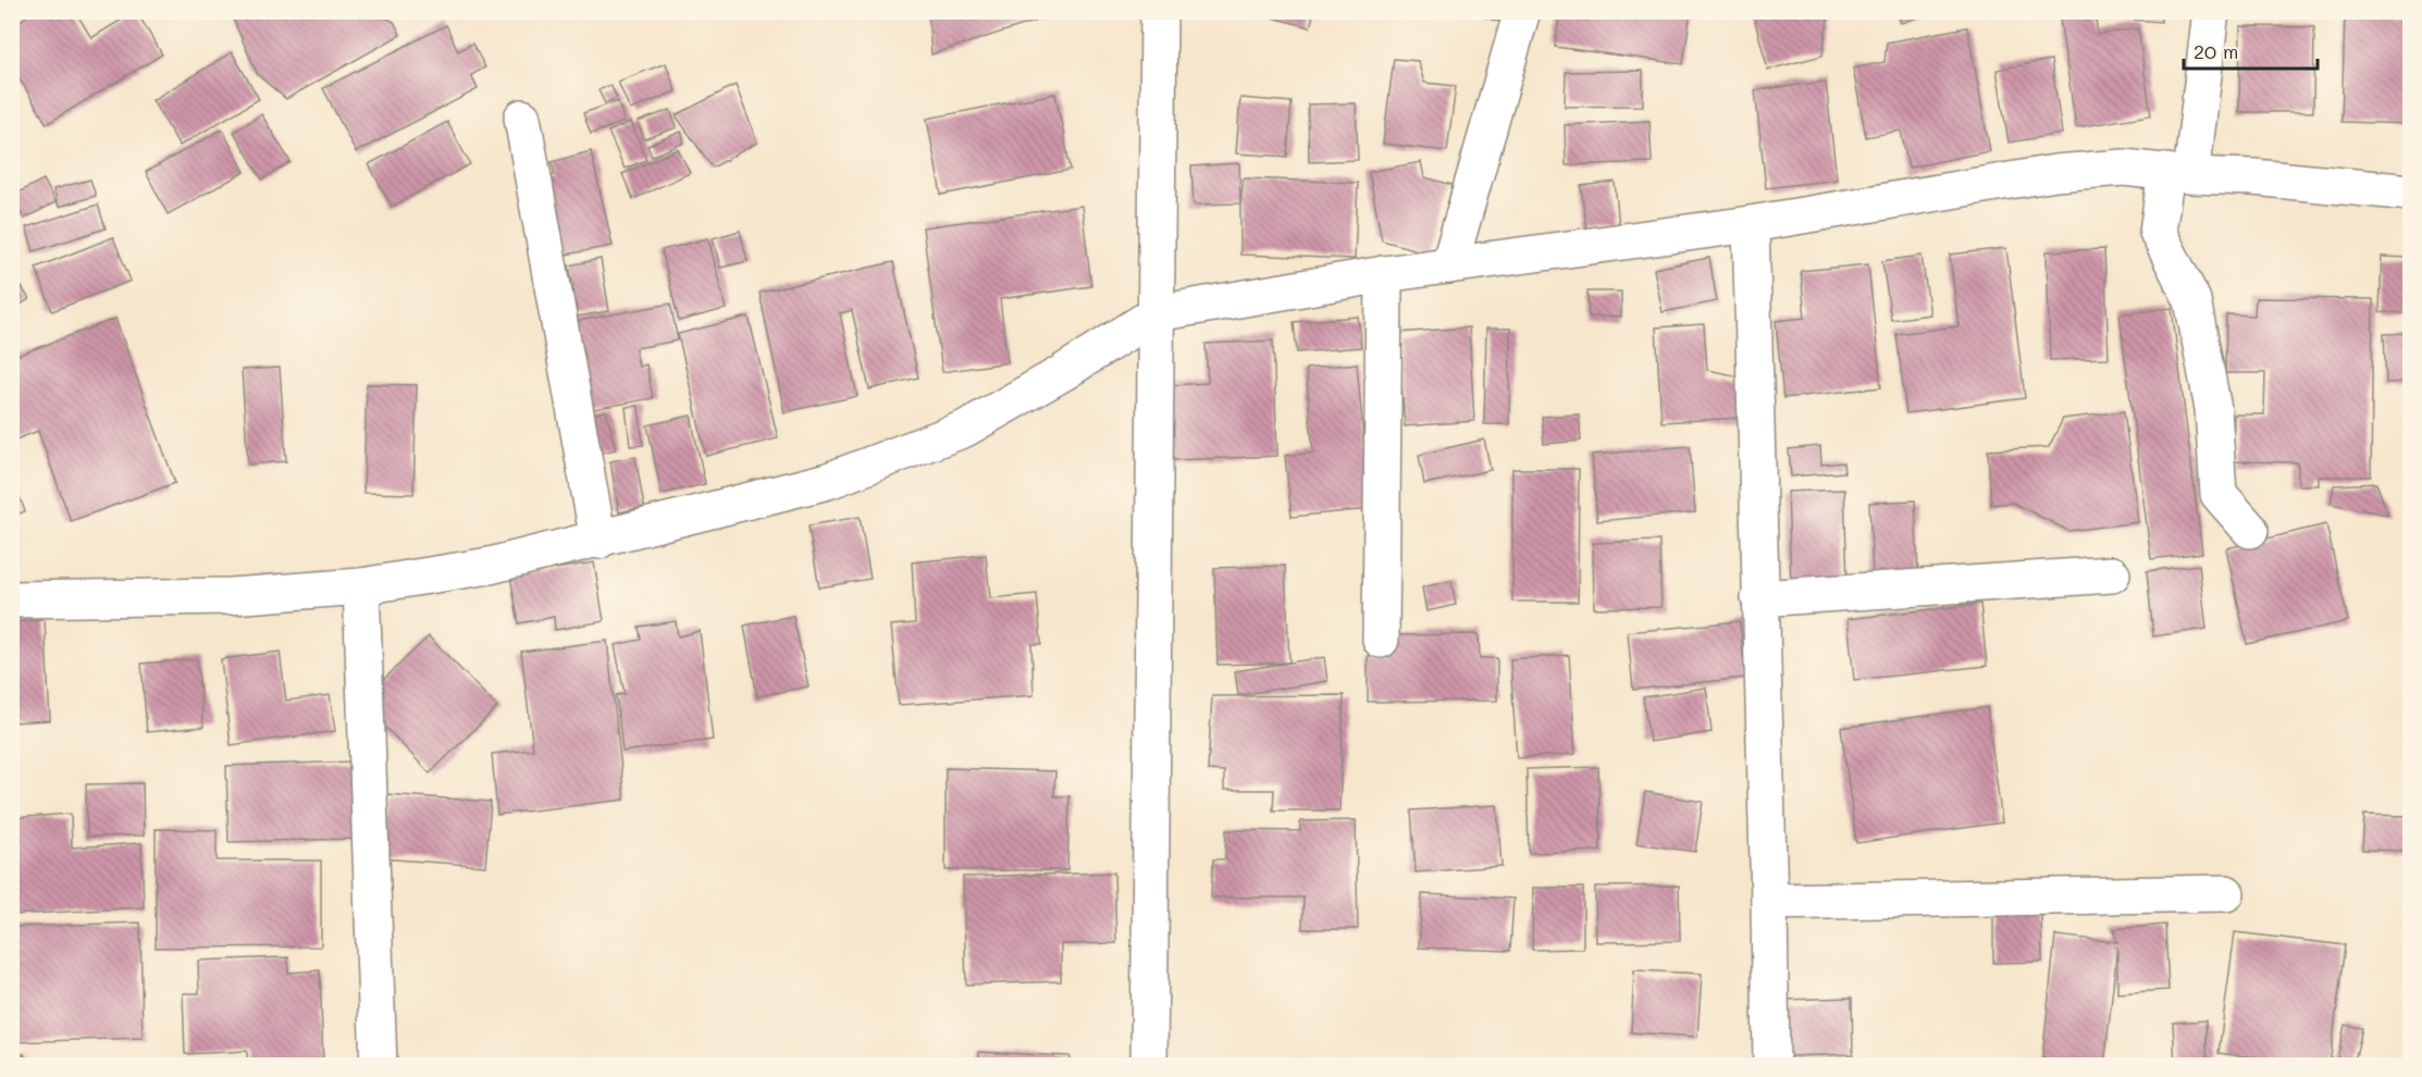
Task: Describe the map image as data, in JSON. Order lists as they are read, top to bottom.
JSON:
{
  "scale_bar": "20 m"
}
